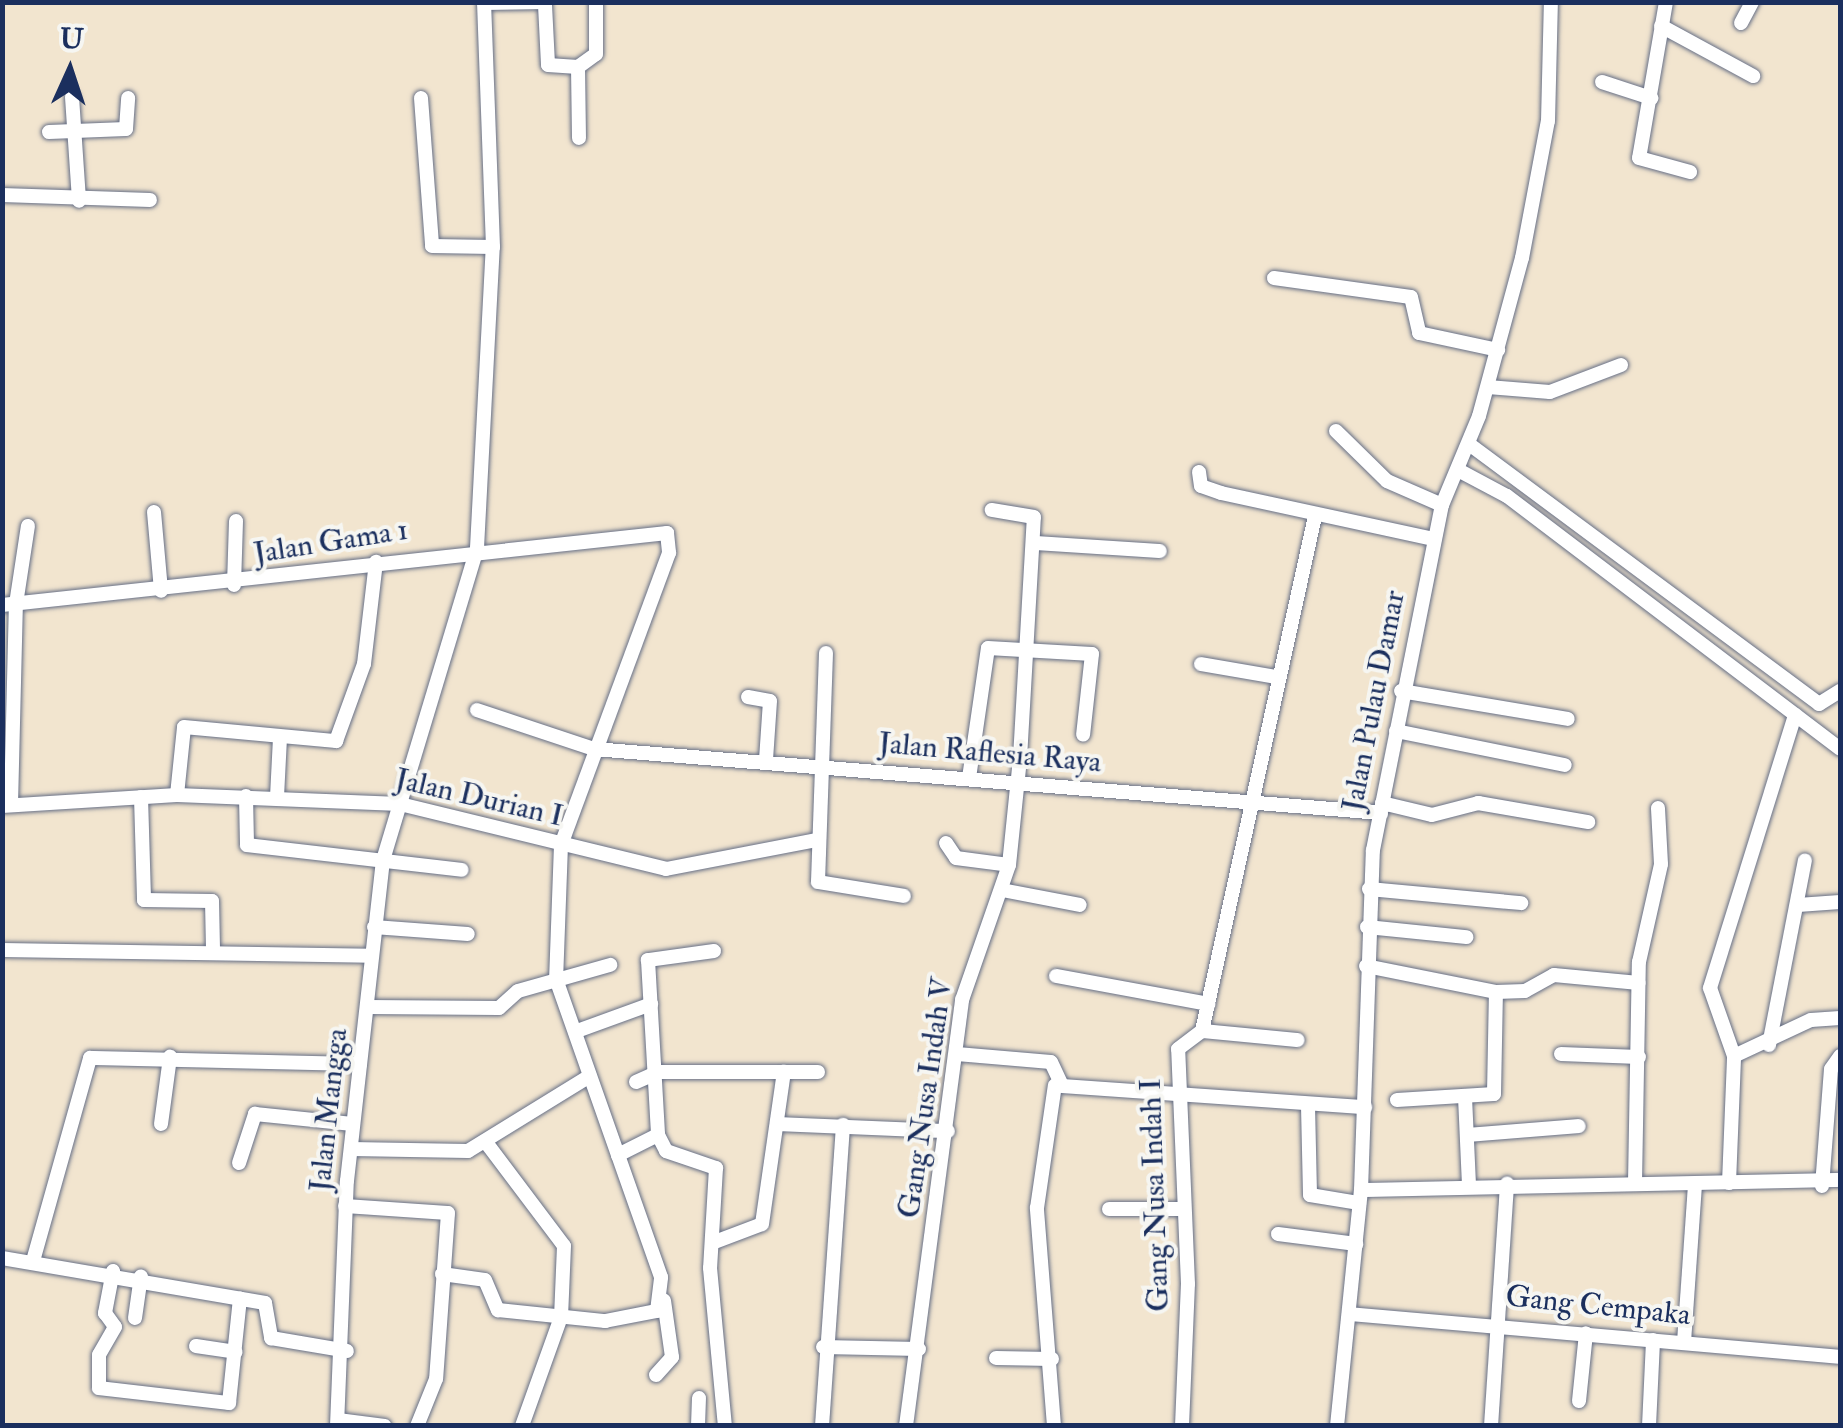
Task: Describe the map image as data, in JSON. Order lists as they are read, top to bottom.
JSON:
{
  "streets": {
    "street": [
      "Jalan Gama 1",
      "Jalan Pulau Damar",
      "Jalan Raflesia Raya",
      "Jalan Durian I",
      "Gang Nusa Indah V",
      "Jalan Mangga",
      "Gang Nusa Indah I",
      "Gang Cempaka"
    ]
  },
  "crossings": [
    ["Jalan Gama 1", "Jalan Raflesia Raya"],
    ["Jalan Gama 1", "Jalan Mangga"],
    ["Jalan Pulau Damar", "Jalan Raflesia Raya"],
    ["Jalan Pulau Damar", "Gang Cempaka"],
    ["Jalan Raflesia Raya", "Gang Nusa Indah V"],
    ["Jalan Raflesia Raya", "Gang Nusa Indah I"],
    ["Jalan Durian I", "Jalan Mangga"]
  ],
  "north": "top"
}
